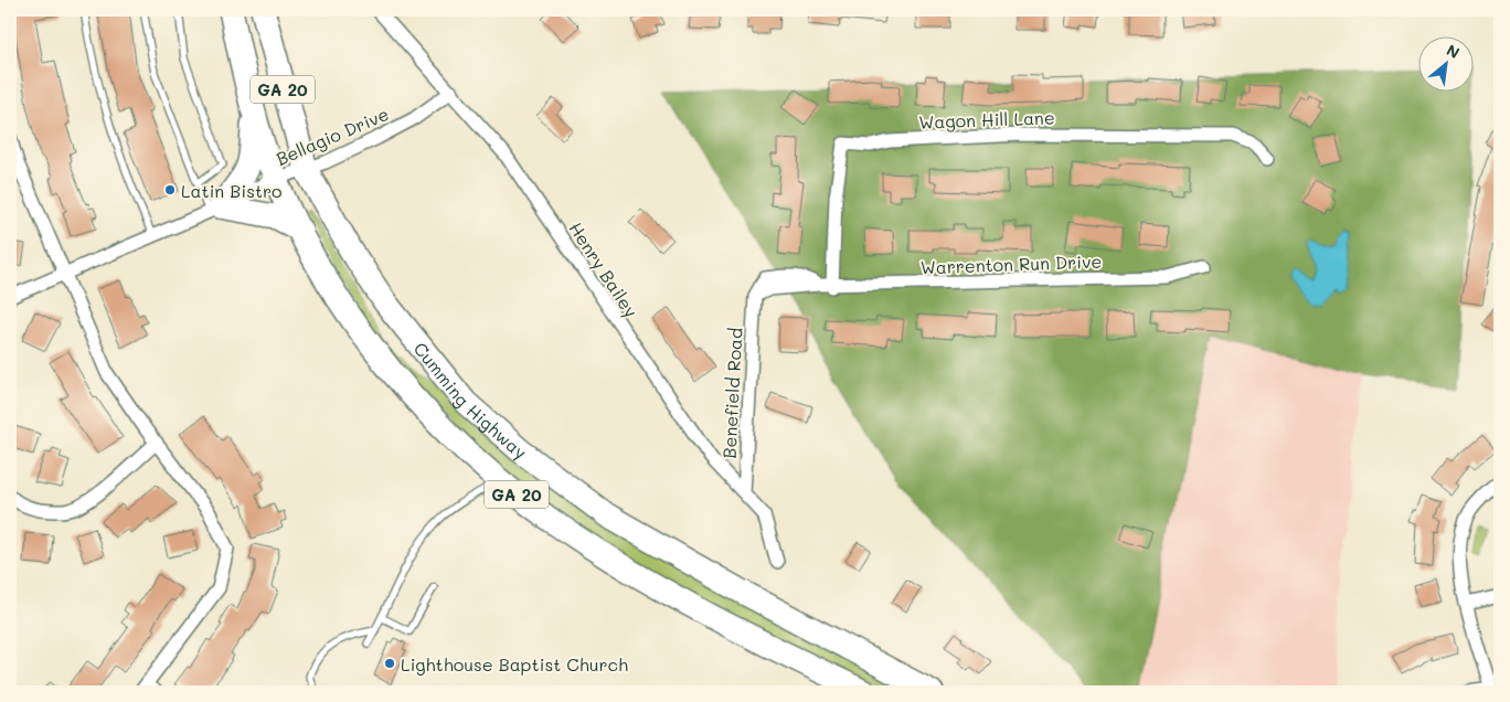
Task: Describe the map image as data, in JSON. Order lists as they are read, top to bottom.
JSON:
{
  "streets": {
    "highway": ["GA 20", "Cumming Highway"],
    "street": [
      "Wagon Hill Lane",
      "Bellagio Drive",
      "Warrenton Run Drive",
      "Henry Bailey",
      "Benefield Road"
    ]
  },
  "crossings": [
    ["GA 20", "Bellagio Drive"],
    ["Wagon Hill Lane", "Warrenton Run Drive"],
    ["Bellagio Drive", "Henry Bailey"],
    ["Bellagio Drive", "Cumming Highway"],
    ["Warrenton Run Drive", "Benefield Road"],
    ["Henry Bailey", "Benefield Road"]
  ],
  "places": ["Latin Bistro", "Lighthouse Baptist Church"],
  "north": "top right"
}
